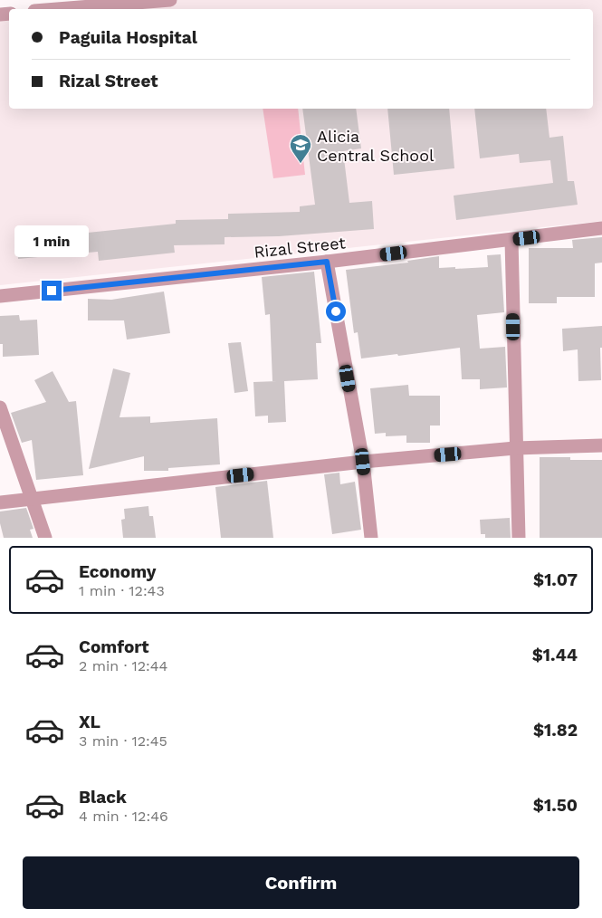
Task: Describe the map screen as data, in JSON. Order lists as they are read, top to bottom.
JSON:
{
  "streets": {
    "street": ["Rizal Street"]
  },
  "places": {
    "school or university": ["Alicia Central School"]
  },
  "page": {
    "banner": ["Paguila Hospital", "Rizal Street"],
    "bubble": "1 min",
    "list": [
      {
        "name": "Economy",
        "note": "1 min · 12:43",
        "value": "$1.07"
      },
      {
        "name": "Comfort",
        "note": "2 min · 12:44",
        "value": "$1.44"
      },
      {
        "name": "XL",
        "note": "3 min · 12:45",
        "value": "$1.82"
      },
      {
        "name": "Black",
        "note": "4 min · 12:46",
        "value": "$1.50"
      }
    ],
    "buttons": "Confirm"
  }
}
